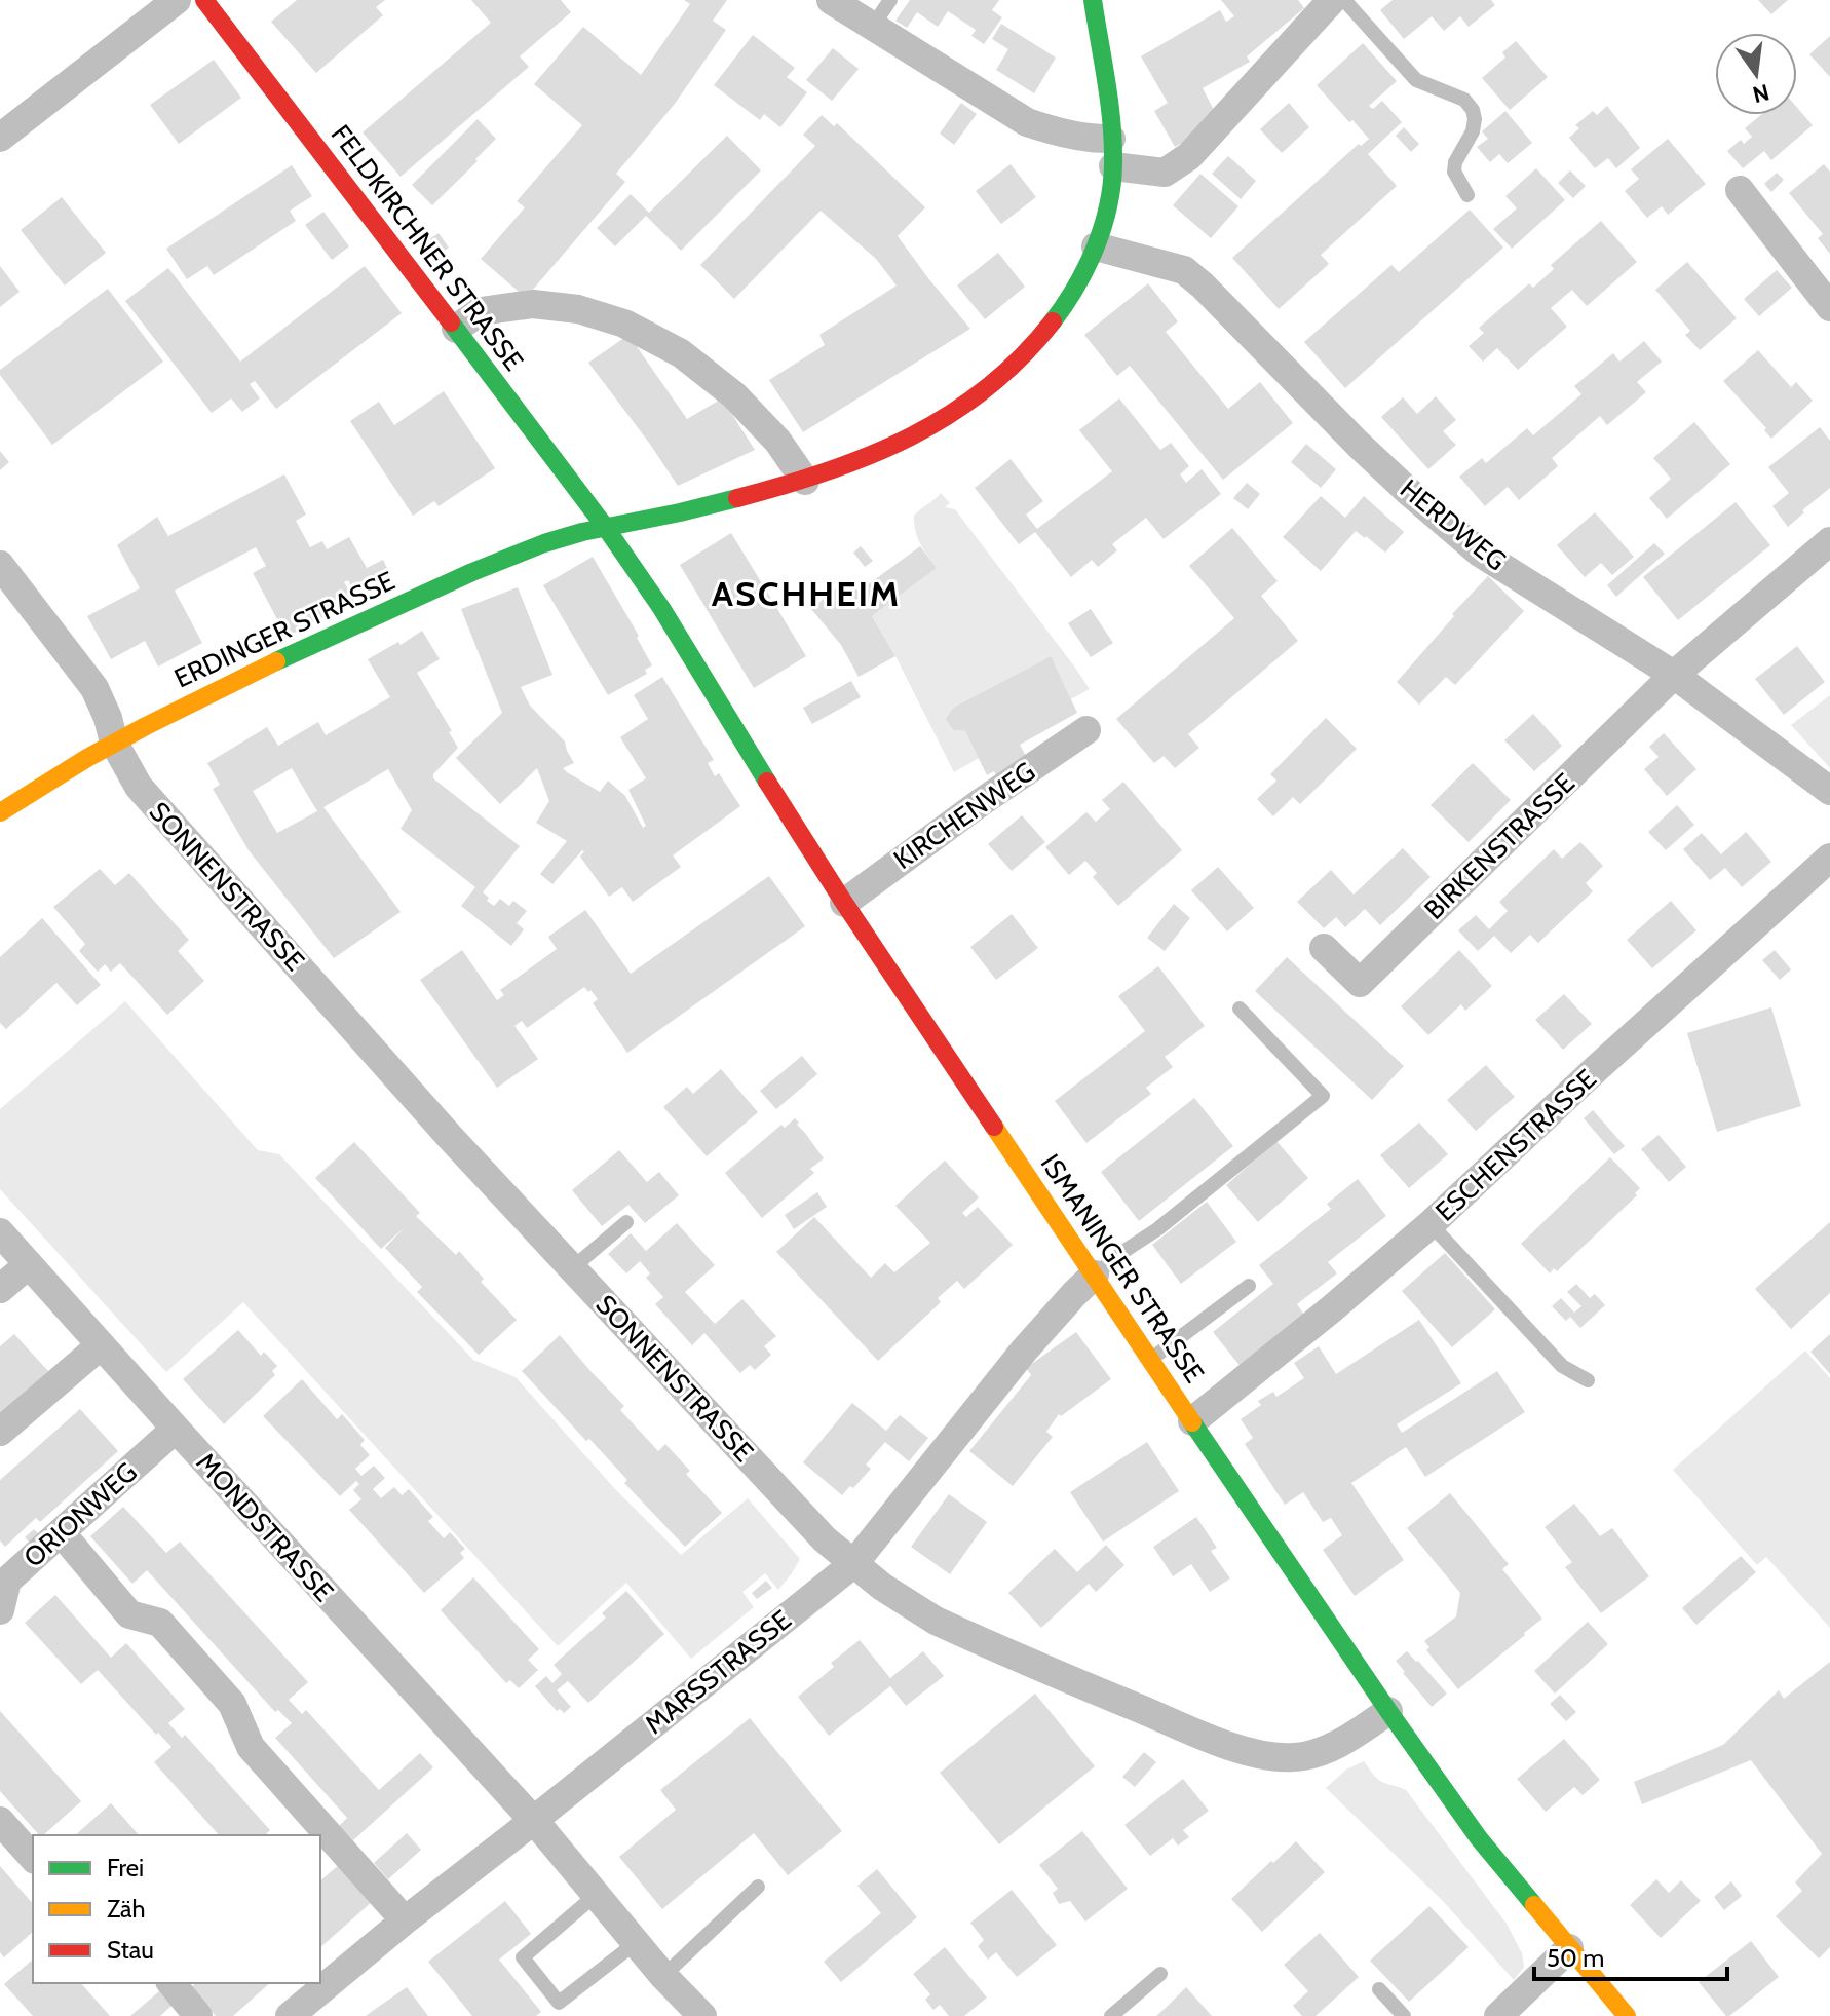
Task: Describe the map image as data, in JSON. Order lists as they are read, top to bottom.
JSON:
{
  "streets": {
    "main road": ["FELDKIRCHNER STRASSE", "ERDINGER STRASSE", "ISMANINGER STRASSE"],
    "street": [
      "HERDWEG",
      "KIRCHENWEG",
      "BIRKENSTRASSE",
      "SONNENSTRASSE",
      "ESCHENSTRASSE",
      "ORIONWEG",
      "MONDSTRASSE",
      "MARSSTRASSE"
    ]
  },
  "crossings": [
    ["FELDKIRCHNER STRASSE", "ERDINGER STRASSE"],
    ["FELDKIRCHNER STRASSE", "ISMANINGER STRASSE"],
    ["HERDWEG", "ERDINGER STRASSE"],
    ["HERDWEG", "BIRKENSTRASSE"],
    ["ERDINGER STRASSE", "SONNENSTRASSE"],
    ["ERDINGER STRASSE", "ISMANINGER STRASSE"],
    ["KIRCHENWEG", "ISMANINGER STRASSE"],
    ["SONNENSTRASSE", "ISMANINGER STRASSE"],
    ["SONNENSTRASSE", "MARSSTRASSE"],
    ["ESCHENSTRASSE", "ISMANINGER STRASSE"],
    ["ISMANINGER STRASSE", "MARSSTRASSE"],
    ["ORIONWEG", "MONDSTRASSE"],
    ["MONDSTRASSE", "MARSSTRASSE"]
  ],
  "districts": ["ASCHHEIM"],
  "legend": ["Frei", "Zäh", "Stau"],
  "scale_bar": "50 m",
  "north": "bottom"
}
